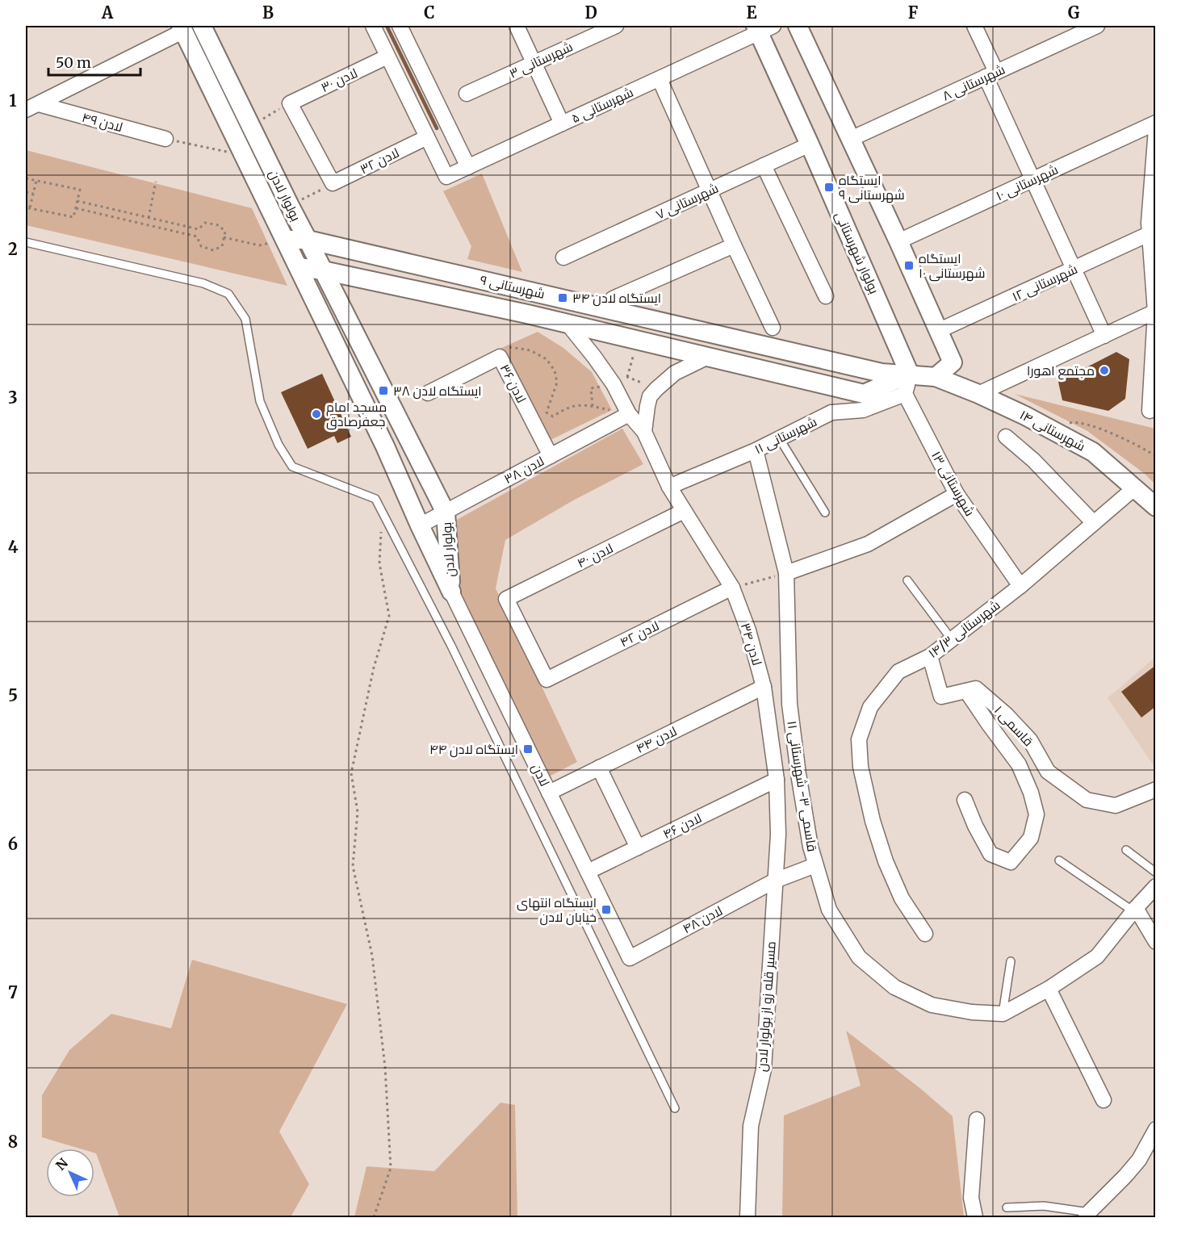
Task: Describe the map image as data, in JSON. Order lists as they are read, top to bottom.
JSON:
{
  "streets": {
    "street": [
      "شهرستانی ۳",
      "لادن ۳۰",
      "شهرستانی ۸",
      "شهرستانی ۵",
      "لادن ۴۹",
      "لادن ۳۲",
      "شهرستانی ۱۰",
      "بولوار لادن",
      "شهرستانی ۷",
      "بولوار شهرستانی",
      "شهرستانی ۱۲",
      "شهرستانی ۹",
      "لادن ۳۶",
      "شهرستانی ۱۴",
      "شهرستانی ۱۱",
      "لادن ۳۸",
      "شهرستانی ۱۳",
      "لادن ۴۰",
      "شهرستانی ۱۴/۳",
      "لادن ۴۲",
      "لادن ۳۴",
      "قاسمی ۱",
      "لادن ۴۴",
      "لادن",
      "قاسمی ۳- شهرستانی ۱۱",
      "لادن ۴۶",
      "لادن ۴۸",
      "مسیر قله زو از بولوار لادن"
    ]
  },
  "crossings": [
    ["شهرستانی ۵", "لادن ۳۲"],
    ["شهرستانی ۵", "بولوار شهرستانی"],
    ["بولوار لادن", "شهرستانی ۹"],
    ["بولوار لادن", "لادن ۳۸"],
    ["بولوار لادن", "لادن"],
    ["شهرستانی ۷", "بولوار شهرستانی"],
    ["بولوار شهرستانی", "شهرستانی ۹"],
    ["شهرستانی ۹", "شهرستانی ۱۴"],
    ["لادن ۳۶", "لادن ۳۸"],
    ["شهرستانی ۱۴", "شهرستانی ۱۴/۳"],
    ["شهرستانی ۱۱", "شهرستانی ۱۳"],
    ["شهرستانی ۱۱", "لادن ۳۴"],
    ["شهرستانی ۱۱", "قاسمی ۳- شهرستانی ۱۱"],
    ["شهرستانی ۱۳", "شهرستانی ۱۴/۳"],
    ["لادن ۴۰", "لادن ۴۲"],
    ["لادن ۴۰", "لادن ۳۴"],
    ["لادن ۴۲", "لادن ۳۴"],
    ["لادن ۳۴", "لادن ۴۴"],
    ["لادن ۳۴", "لادن ۴۶"],
    ["لادن ۳۴", "لادن ۴۸"],
    ["لادن ۳۴", "مسیر قله زو از بولوار لادن"],
    ["لادن ۴۴", "لادن"],
    ["لادن", "لادن ۴۶"],
    ["لادن", "لادن ۴۸"],
    ["قاسمی ۳- شهرستانی ۱۱", "لادن ۴۸"],
    ["لادن ۴۸", "مسیر قله زو از بولوار لادن"]
  ],
  "places": {
    "transit": [
      "ایستگاه شهرستانی ۹",
      "ایستگاه شهرستانی ۱۰",
      "ایستگاه لادن ۳۴",
      "ایستگاه لادن ۳۸",
      "ایستگاه لادن ۴۴",
      "ایستگاه انتهای خیابان لادن"
    ],
    "other": ["مجتمع اهورا", "مسجد امام جعفرصادق"]
  },
  "scale_bar": "50 m",
  "north": "top left",
  "grid": {
    "columns": [
      "A",
      "B",
      "C",
      "D",
      "E",
      "F",
      "G"
    ],
    "rows": [
      "1",
      "2",
      "3",
      "4",
      "5",
      "6",
      "7",
      "8"
    ]
  }
}
